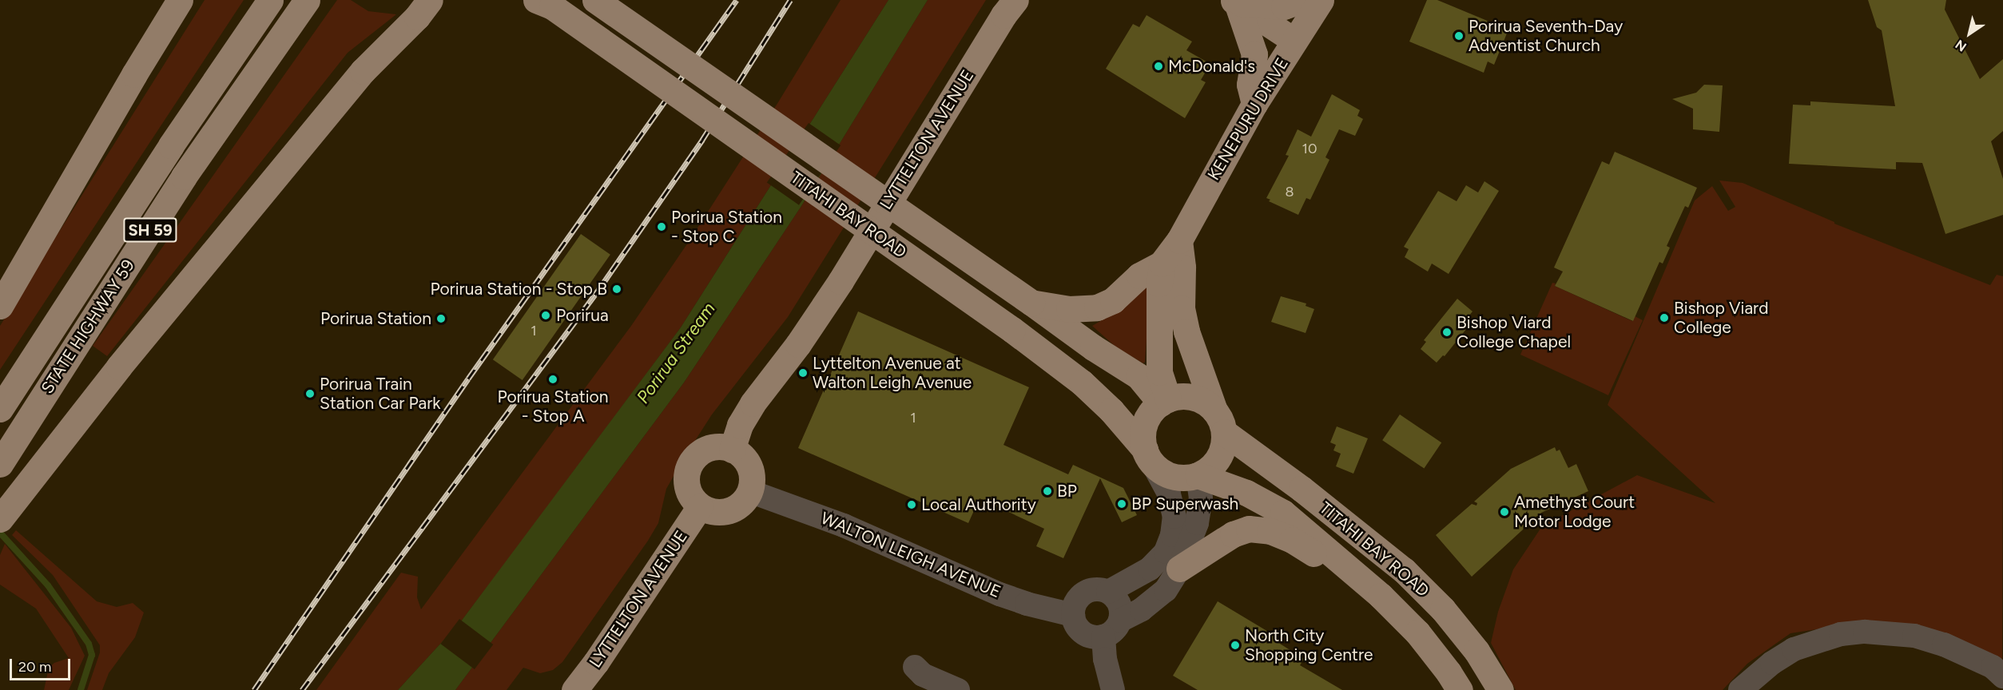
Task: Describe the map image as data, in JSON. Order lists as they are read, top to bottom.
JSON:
{
  "streets": {
    "main road": [
      "KENEPURU DRIVE",
      "LYTTELTON AVENUE",
      "TITAHI BAY ROAD",
      "SH 59",
      "STATE HIGHWAY 59"
    ],
    "street": ["WALTON LEIGH AVENUE"]
  },
  "crossings": [
    ["LYTTELTON AVENUE", "WALTON LEIGH AVENUE"]
  ],
  "water": ["Porirua Stream"],
  "places": [
    "Porirua Seventh-Day Adventist Church",
    "McDonald's",
    "Porirua Station - Stop C",
    "Porirua Station - Stop B",
    "Porirua",
    "Bishop Viard College",
    "Porirua Station",
    "Bishop Viard College Chapel",
    "Lyttelton Avenue at Walton Leigh Avenue",
    "Porirua Station - Stop A",
    "Porirua Train Station Car Park",
    "BP",
    "BP Superwash",
    "Local Authority",
    "Amethyst Court Motor Lodge",
    "North City Shopping Centre"
  ],
  "house_numbers": [
    "10",
    "8",
    "1",
    "1"
  ],
  "scale_bar": "20 m",
  "north": "bottom left"
}
